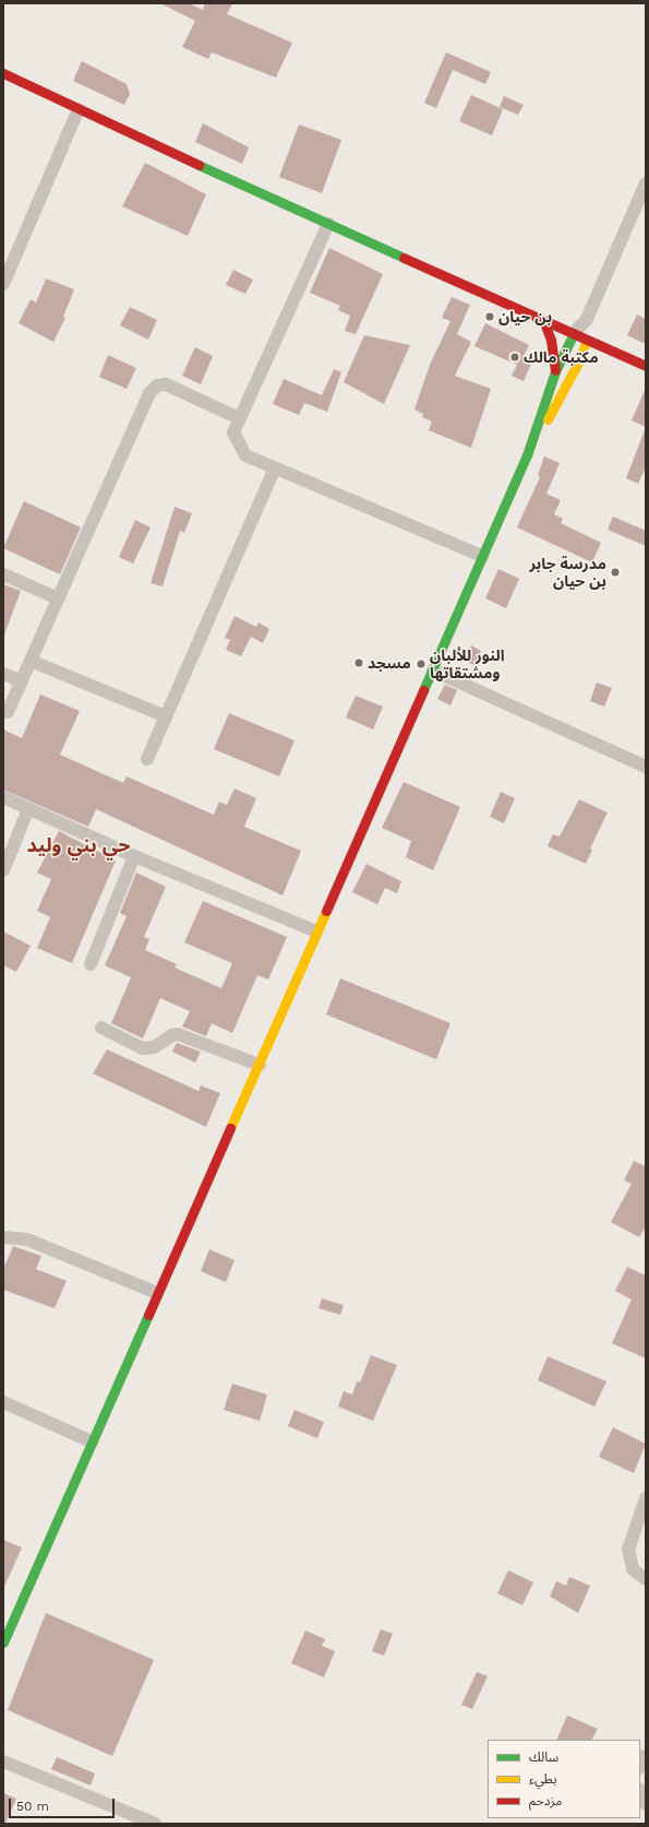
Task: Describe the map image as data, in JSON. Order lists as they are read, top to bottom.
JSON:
{
  "districts": ["حي بني وليد"],
  "places": [
    "بن حيان",
    "مكتبة مالك",
    "مدرسة جابر بن حيان",
    "مسجد",
    "النور للألبان ومشتقاتها"
  ],
  "legend": ["سالك", "بطيء", "مزدحم"],
  "scale_bar": "50 m"
}
